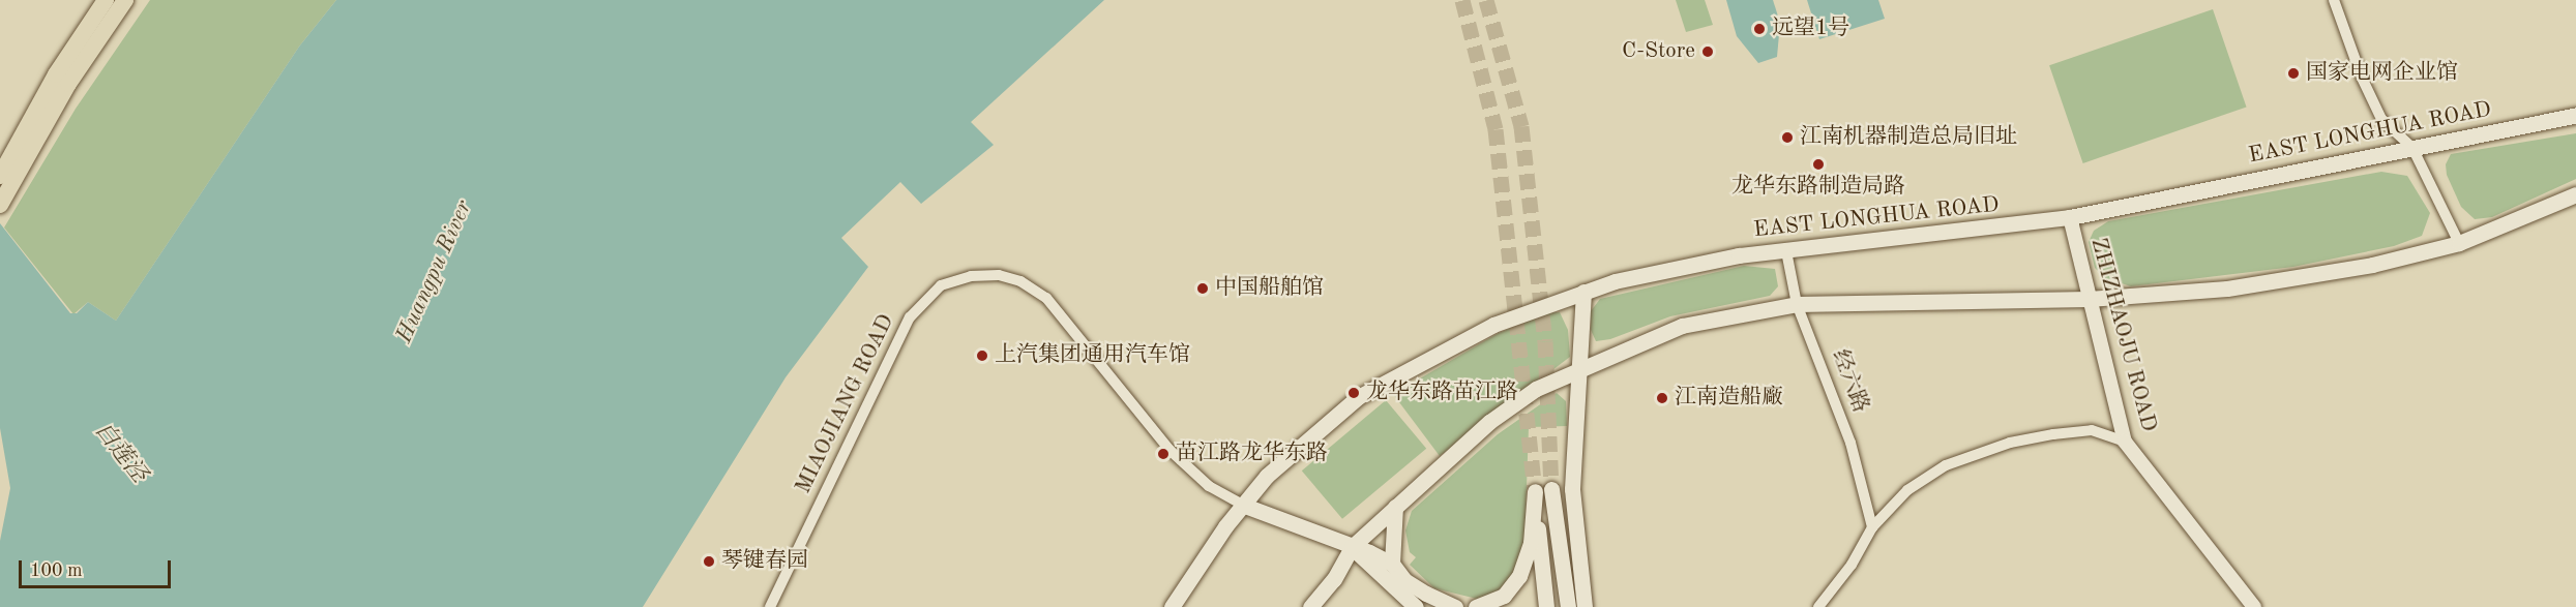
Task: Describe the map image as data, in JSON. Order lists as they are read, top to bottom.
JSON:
{
  "streets": {
    "main road": ["EAST LONGHUA ROAD"],
    "street": ["ZHIZHAOJU ROAD", "经六路", "MIAOJIANG ROAD"]
  },
  "crossings": [
    ["EAST LONGHUA ROAD", "ZHIZHAOJU ROAD"],
    ["EAST LONGHUA ROAD", "经六路"],
    ["EAST LONGHUA ROAD", "MIAOJIANG ROAD"]
  ],
  "water": ["Huangpu River", "白莲泾"],
  "places": [
    "远望1号",
    "C-Store",
    "国家电网企业馆",
    "江南机器制造总局旧址",
    "龙华东路制造局路",
    "中国船舶馆",
    "上汽集团通用汽车馆",
    "龙华东路苗江路",
    "江南造船廠",
    "苗江路龙华东路",
    "琴键春园"
  ],
  "scale_bar": "100 m"
}
